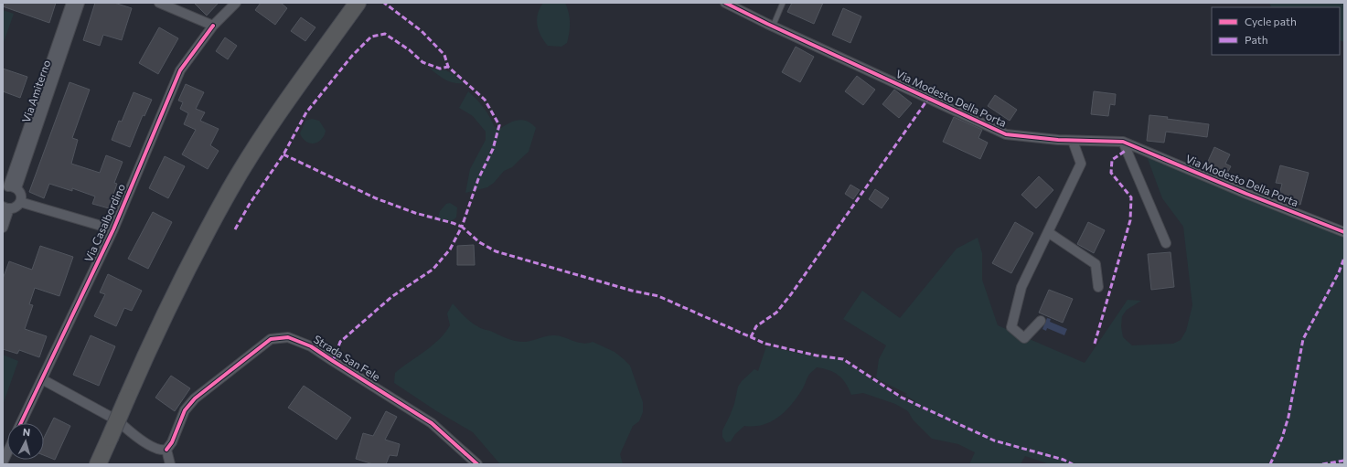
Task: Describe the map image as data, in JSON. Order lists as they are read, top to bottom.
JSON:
{
  "streets": {
    "street": [
      "Via Amiterno",
      "Via Modesto Della Porta",
      "Via Casalbordino",
      "Strada San Fele"
    ]
  },
  "legend": ["Cycle path", "Path"],
  "north": "top"
}
